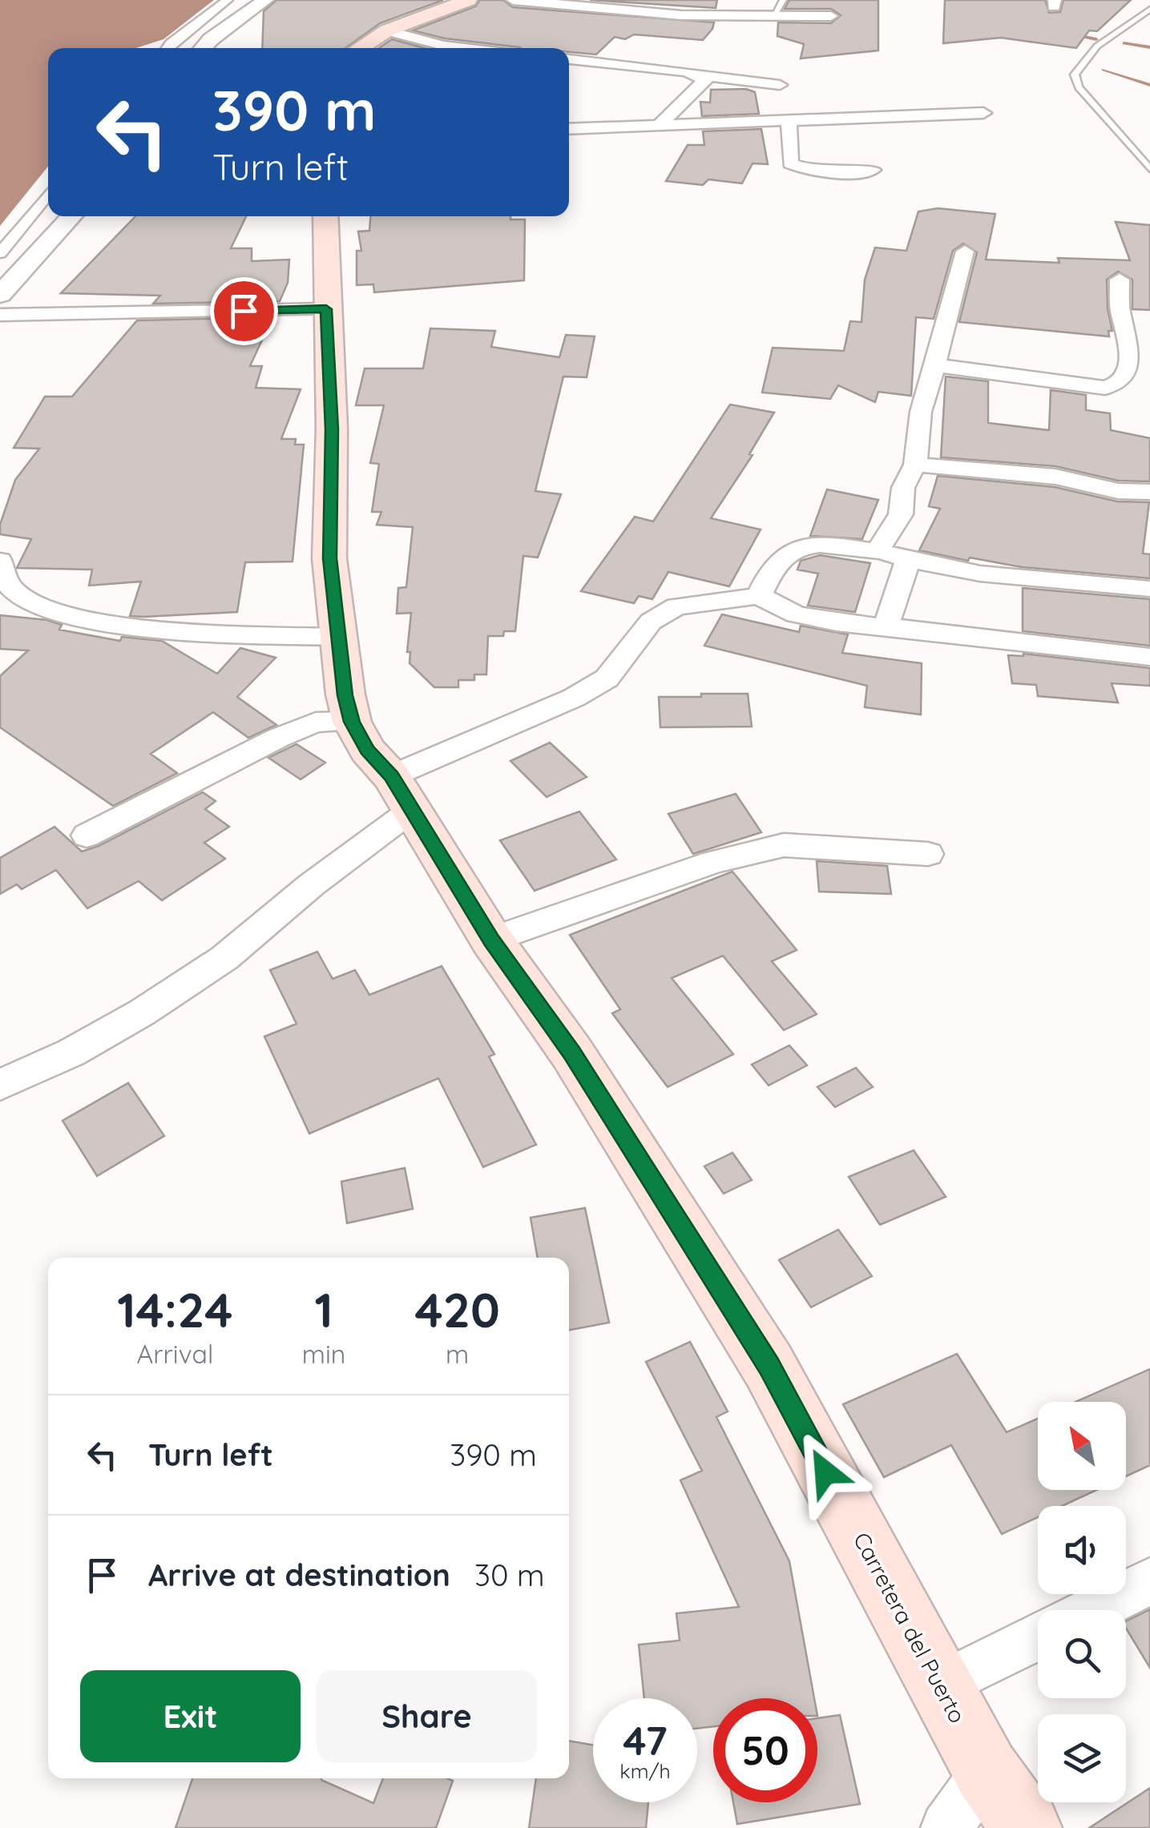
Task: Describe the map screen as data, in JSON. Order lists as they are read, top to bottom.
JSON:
{
  "streets": {
    "main road": ["Carretera del Puerto"]
  },
  "north": "top left",
  "page": {
    "turn": ["390 m", "Turn left"],
    "eta": [
      "14:24",
      "Arrival",
      "1",
      "min",
      "420",
      "m"
    ],
    "list": [
      {
        "name": "Turn left",
        "value": "390 m"
      },
      {
        "name": "Arrive at destination",
        "value": "30 m"
      }
    ],
    "buttons": ["Exit", "Share"],
    "speed": "47 km/h",
    "limit": "50"
  }
}
